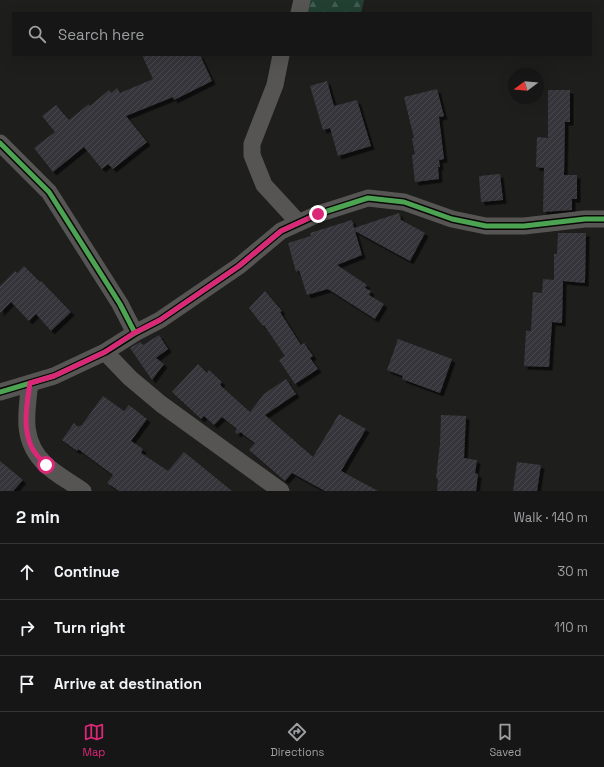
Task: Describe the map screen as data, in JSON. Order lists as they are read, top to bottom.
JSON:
{
  "north": "left",
  "page": {
    "search": "Search here",
    "heading": ["2 min", "Walk · 140 m"],
    "list": [
      ["Continue", "30 m"],
      ["Turn right", "110 m"],
      "Arrive at destination"
    ],
    "nav": ["Map", "Directions", "Saved"]
  }
}
